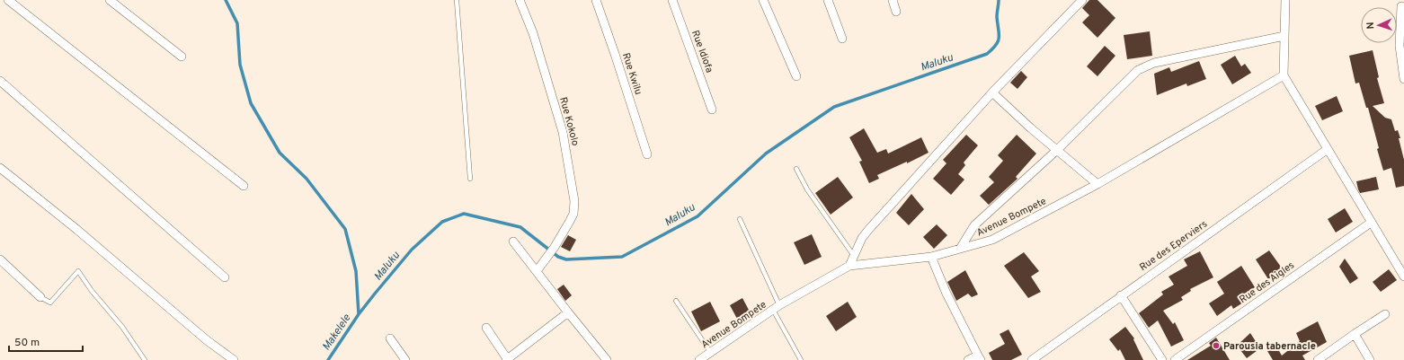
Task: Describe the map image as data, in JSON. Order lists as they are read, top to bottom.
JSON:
{
  "streets": {
    "street": [
      "Rue Idiofa",
      "Rue Kwilu",
      "Rue Kokolo",
      "Avenue Bompete",
      "Rue des Eperviers",
      "Rue des Aigles"
    ]
  },
  "water": ["Maluku", "Makelele"],
  "places": ["Parousia tabernacle"],
  "scale_bar": "50 m",
  "north": "left"
}
